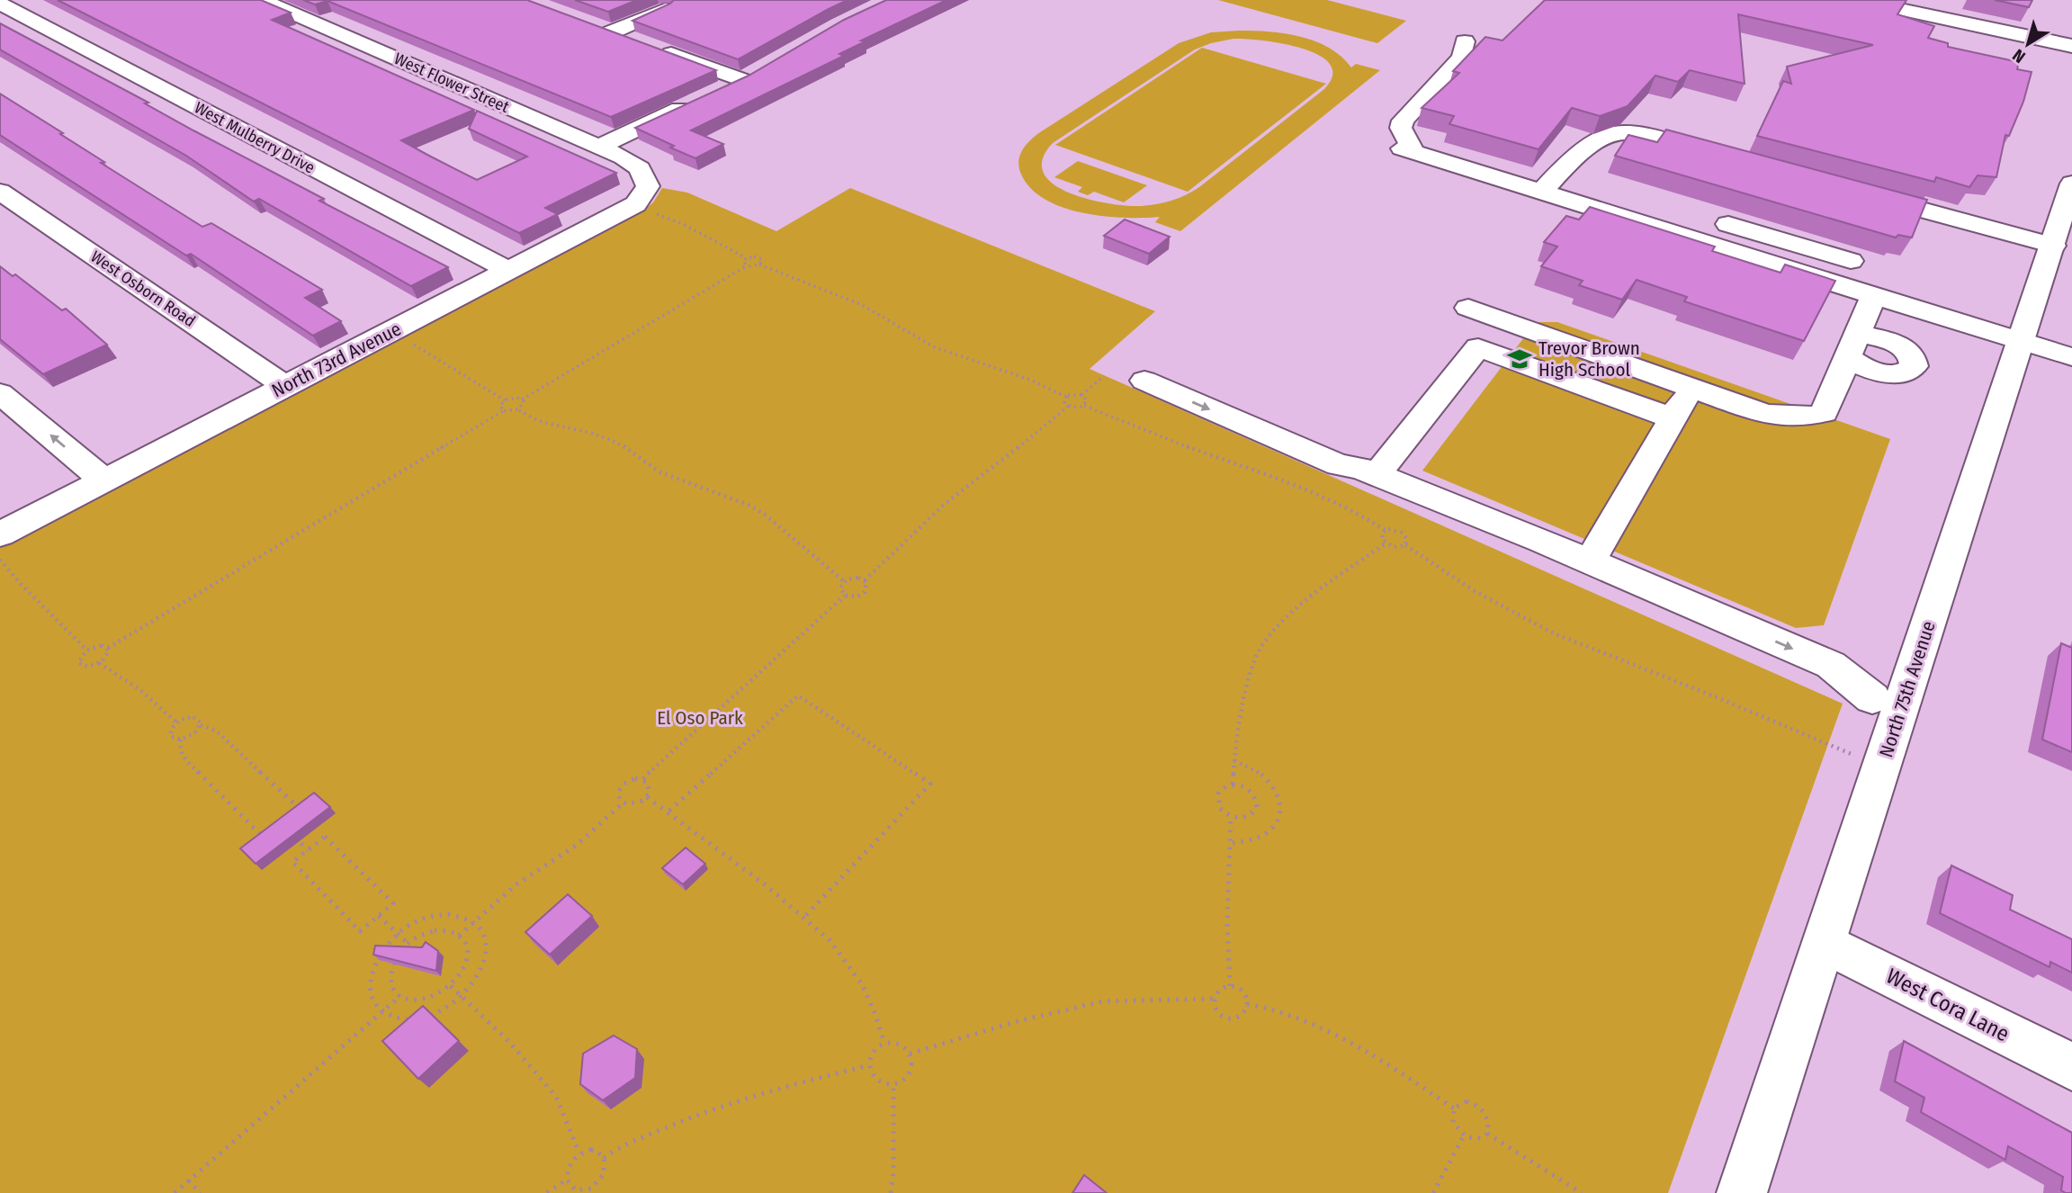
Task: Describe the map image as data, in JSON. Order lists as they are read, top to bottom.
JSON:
{
  "streets": {
    "street": [
      "West Flower Street",
      "West Mulberry Drive",
      "West Osborn Road",
      "North 73rd Avenue",
      "North 75th Avenue",
      "West Cora Lane"
    ]
  },
  "crossings": [
    ["West Flower Street", "North 73rd Avenue"],
    ["West Mulberry Drive", "North 73rd Avenue"],
    ["West Osborn Road", "North 73rd Avenue"],
    ["North 75th Avenue", "West Cora Lane"]
  ],
  "parks": ["El Oso Park"],
  "places": {
    "school or university": ["Trevor Brown High School"]
  },
  "north": "bottom left"
}
